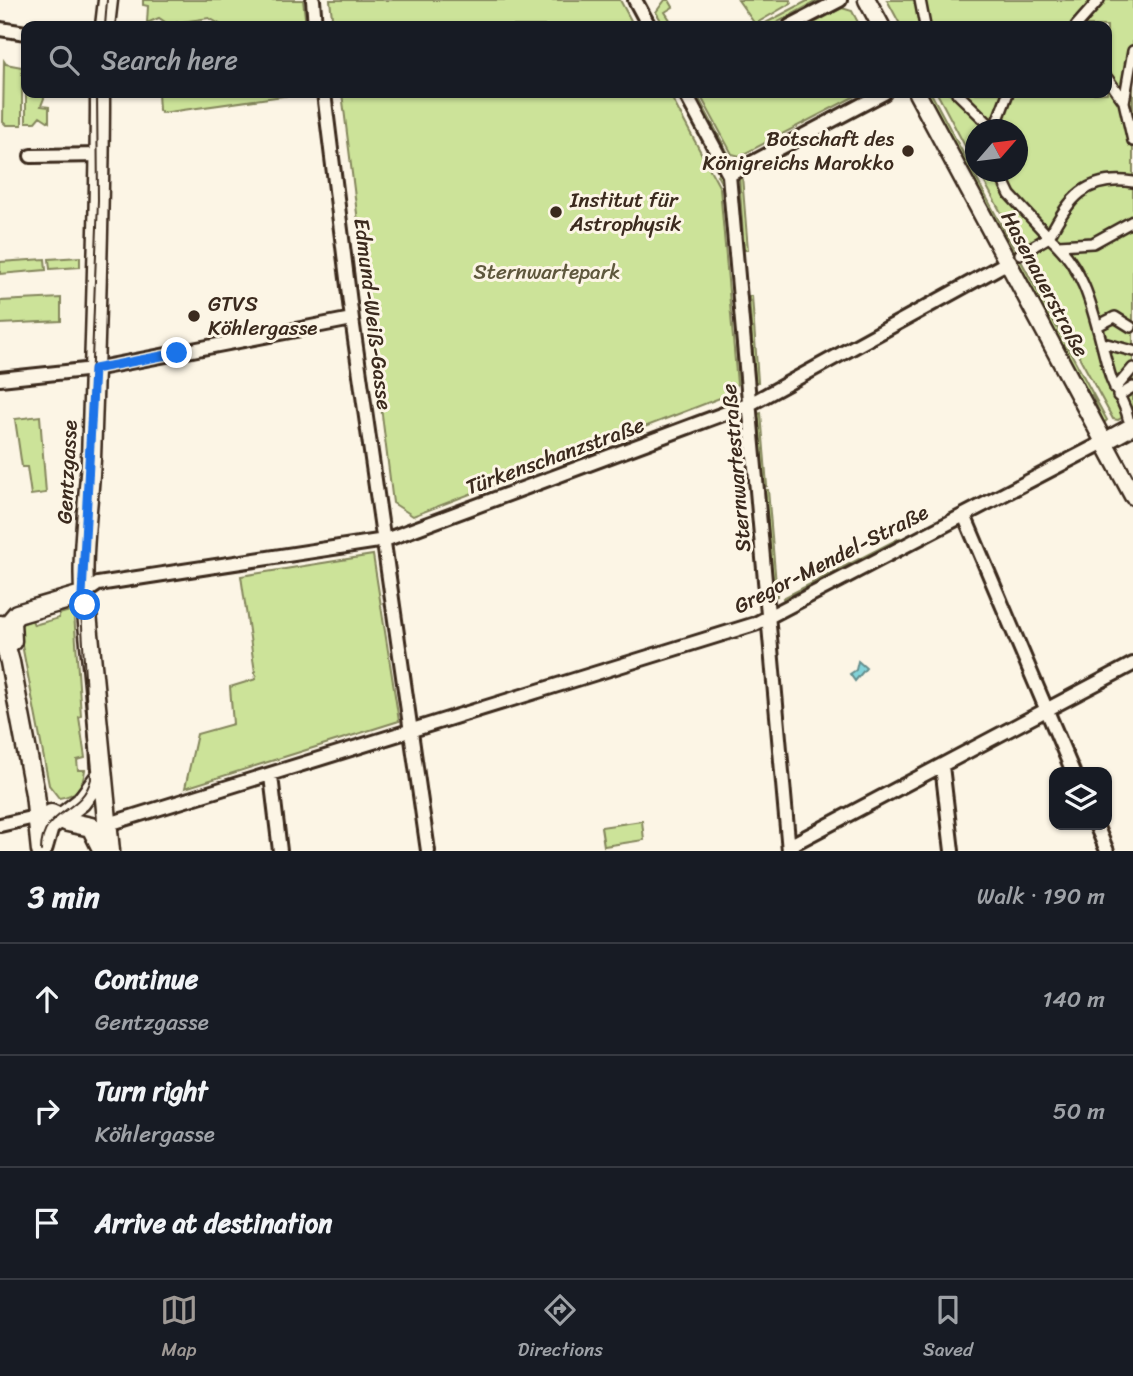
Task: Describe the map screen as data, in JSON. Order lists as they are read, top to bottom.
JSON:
{
  "streets": {
    "main road": ["Gentzgasse"],
    "street": [
      "Hasenauerstraße",
      "Edmund-Weiß-Gasse",
      "Türkenschanzstraße",
      "Sternwartestraße",
      "Gregor-Mendel-Straße"
    ]
  },
  "crossings": [
    ["Hasenauerstraße", "Türkenschanzstraße"],
    ["Hasenauerstraße", "Gregor-Mendel-Straße"],
    ["Edmund-Weiß-Gasse", "Türkenschanzstraße"],
    ["Edmund-Weiß-Gasse", "Gregor-Mendel-Straße"],
    ["Türkenschanzstraße", "Sternwartestraße"],
    ["Türkenschanzstraße", "Gentzgasse"],
    ["Sternwartestraße", "Gregor-Mendel-Straße"],
    ["Gentzgasse", "Gregor-Mendel-Straße"]
  ],
  "parks": ["Sternwartepark"],
  "places": ["Botschaft des Königreichs Marokko", "Institut für Astrophysik", "GTVS Köhlergasse"],
  "north": "top right",
  "page": {
    "search": "Search here",
    "heading": ["3 min", "Walk · 190 m"],
    "list": [
      ["Continue", "Gentzgasse", "140 m"],
      ["Turn right", "Köhlergasse", "50 m"],
      "Arrive at destination"
    ],
    "nav": ["Map", "Directions", "Saved"]
  }
}
